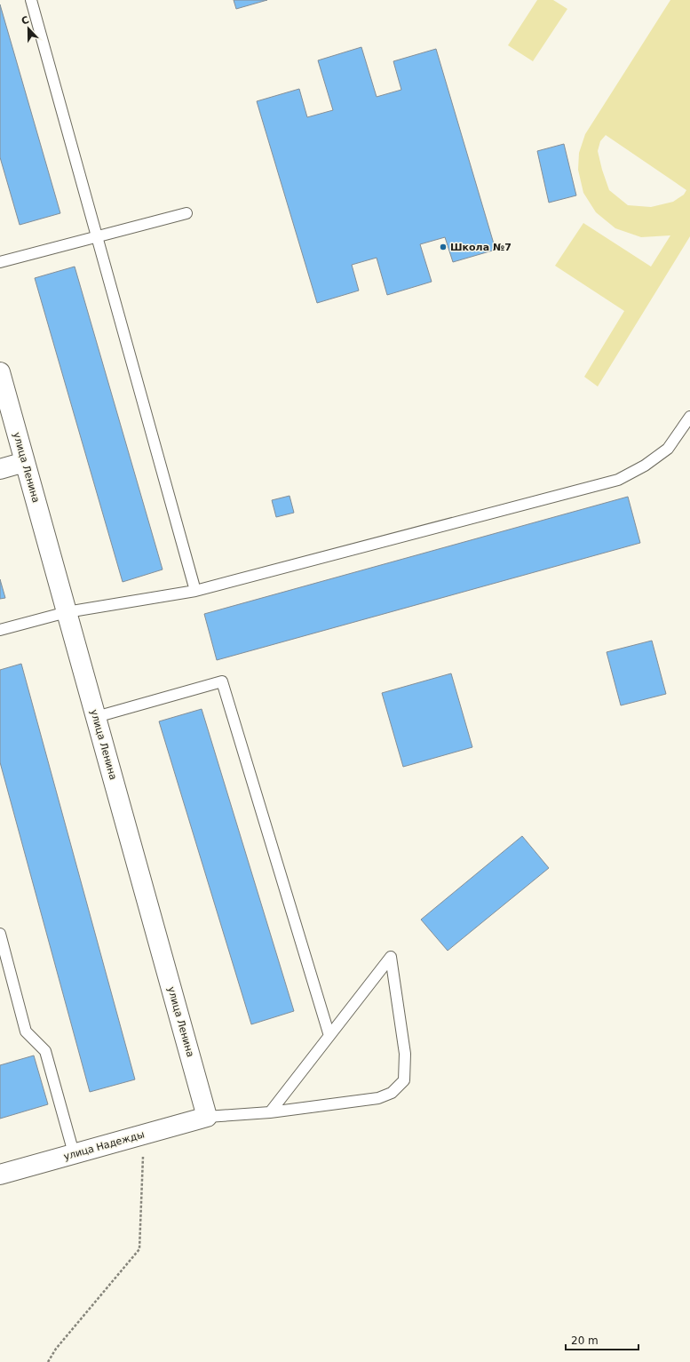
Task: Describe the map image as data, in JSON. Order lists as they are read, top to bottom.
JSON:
{
  "streets": {
    "street": ["улица Ленина", "улица Надежды"]
  },
  "crossings": [
    ["улица Ленина", "улица Надежды"]
  ],
  "places": ["Школа №7"],
  "scale_bar": "20 m",
  "north": "top"
}
